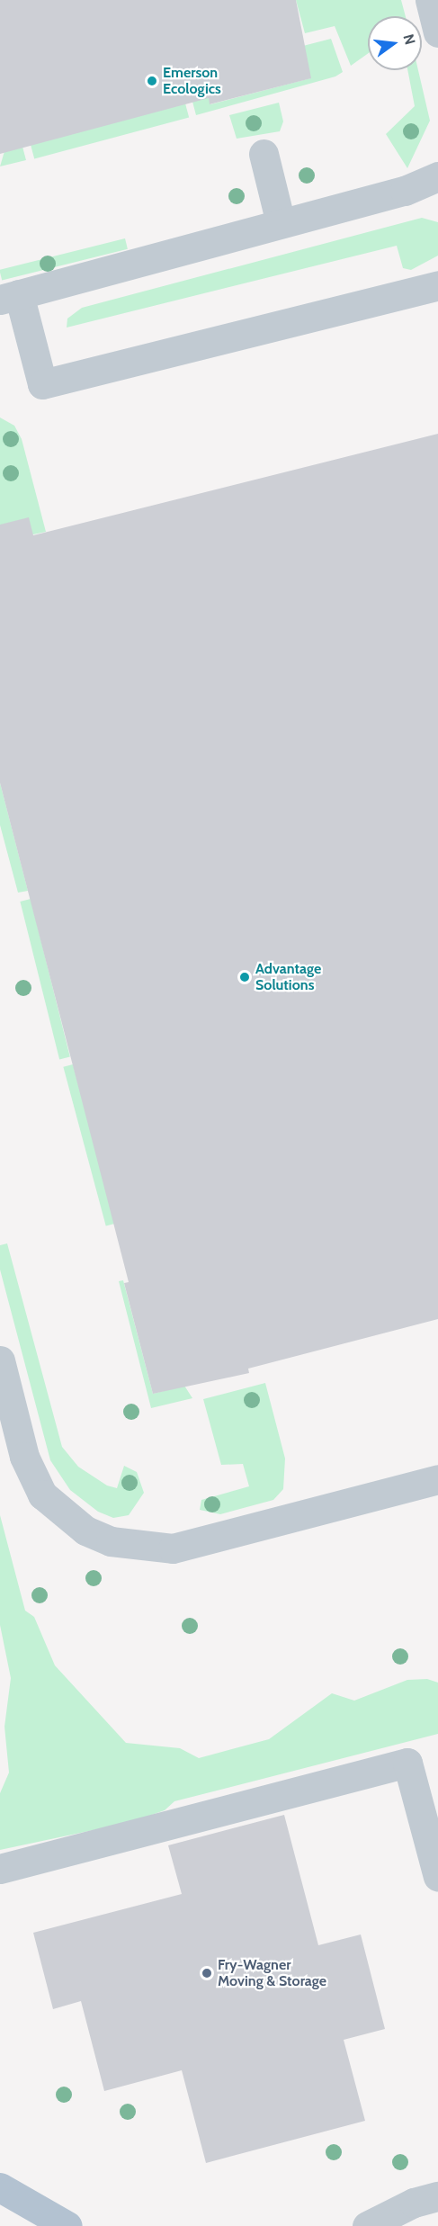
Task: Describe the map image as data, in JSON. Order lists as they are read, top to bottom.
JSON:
{
  "places": ["Emerson Ecologics", "Advantage Solutions", "Fry-Wagner Moving & Storage"],
  "north": "right"
}
